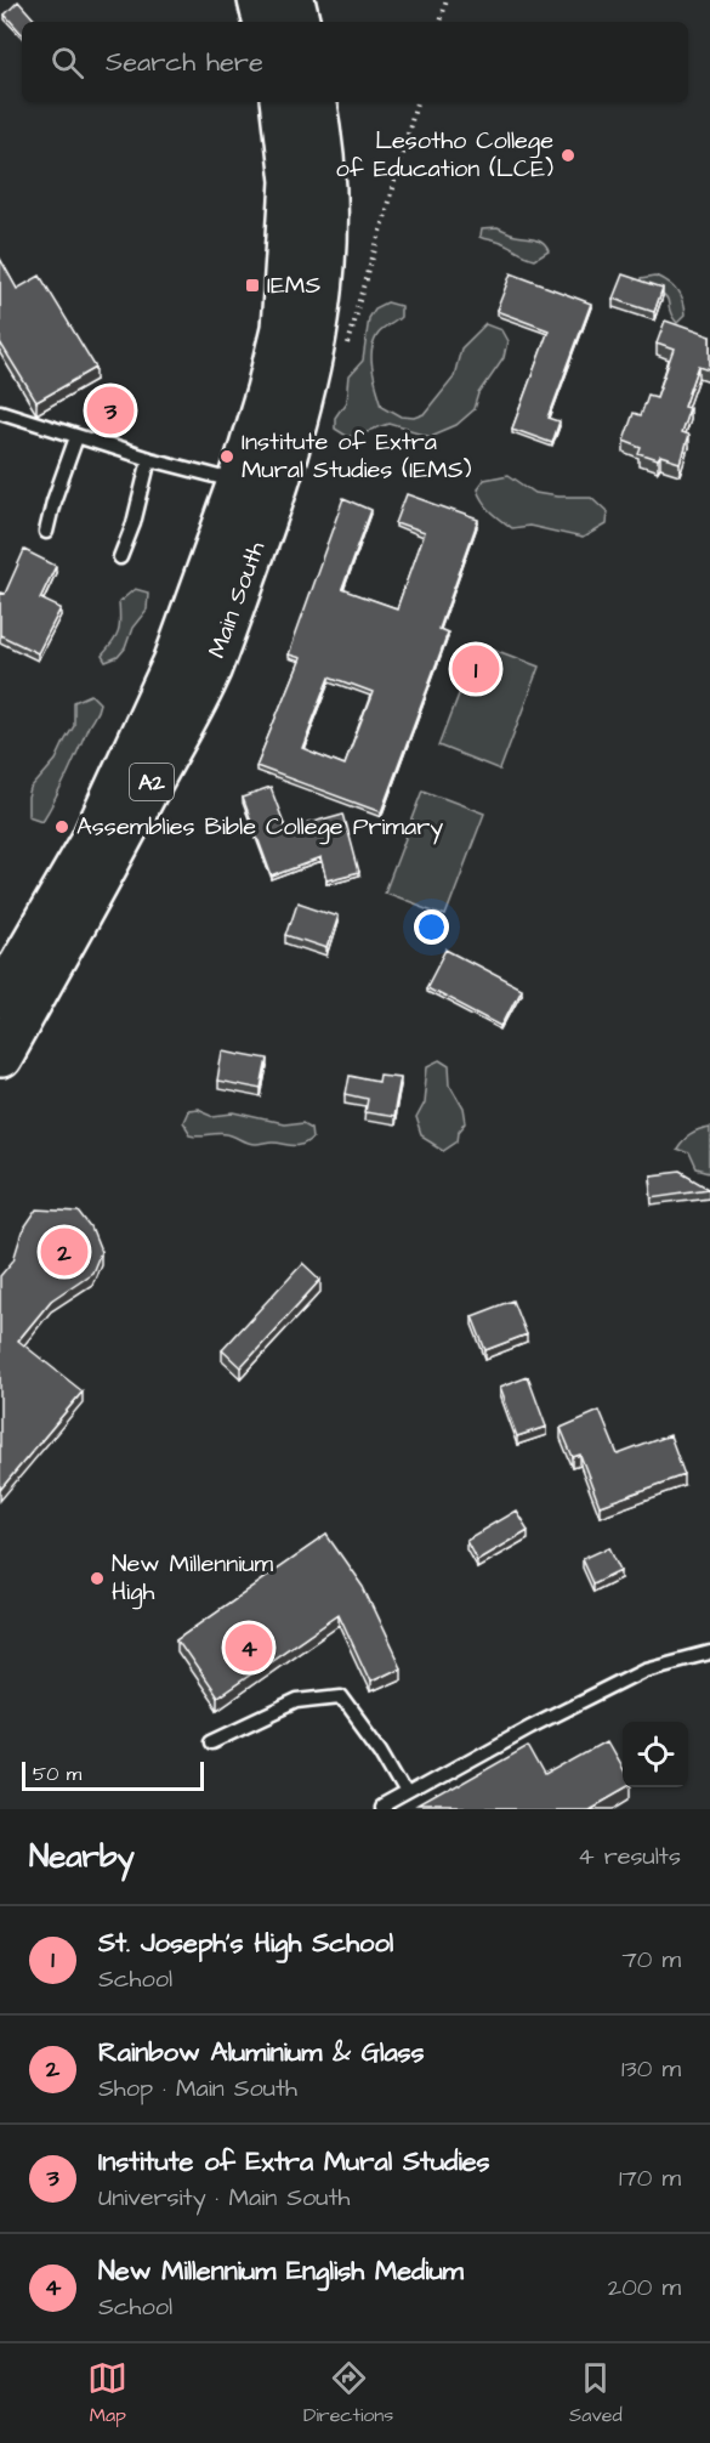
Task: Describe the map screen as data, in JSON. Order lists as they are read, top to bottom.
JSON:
{
  "streets": {
    "highway": ["Main South", "A2"]
  },
  "places": {
    "other": [
      "Lesotho College of Education (LCE)",
      "Institute of Extra Mural Studies (IEMS)",
      "Assemblies Bible College Primary",
      "New Millennium High"
    ],
    "transit": ["IEMS"]
  },
  "scale_bar": "50 m",
  "page": {
    "search": "Search here",
    "pins": [
      "3",
      "1",
      "2",
      "4"
    ],
    "scale": "50 m",
    "heading": ["Nearby", "4 results"],
    "list": [
      {
        "mark": "1",
        "name": "St. Joseph's High School",
        "note": "School",
        "value": "70 m"
      },
      {
        "mark": "2",
        "name": "Rainbow Aluminium & Glass",
        "note": "Shop · Main South",
        "value": "130 m"
      },
      {
        "mark": "3",
        "name": "Institute of Extra Mural Studies",
        "note": "University · Main South",
        "value": "170 m"
      },
      {
        "mark": "4",
        "name": "New Millennium English Medium",
        "note": "School",
        "value": "200 m"
      }
    ],
    "nav": ["Map", "Directions", "Saved"]
  }
}
